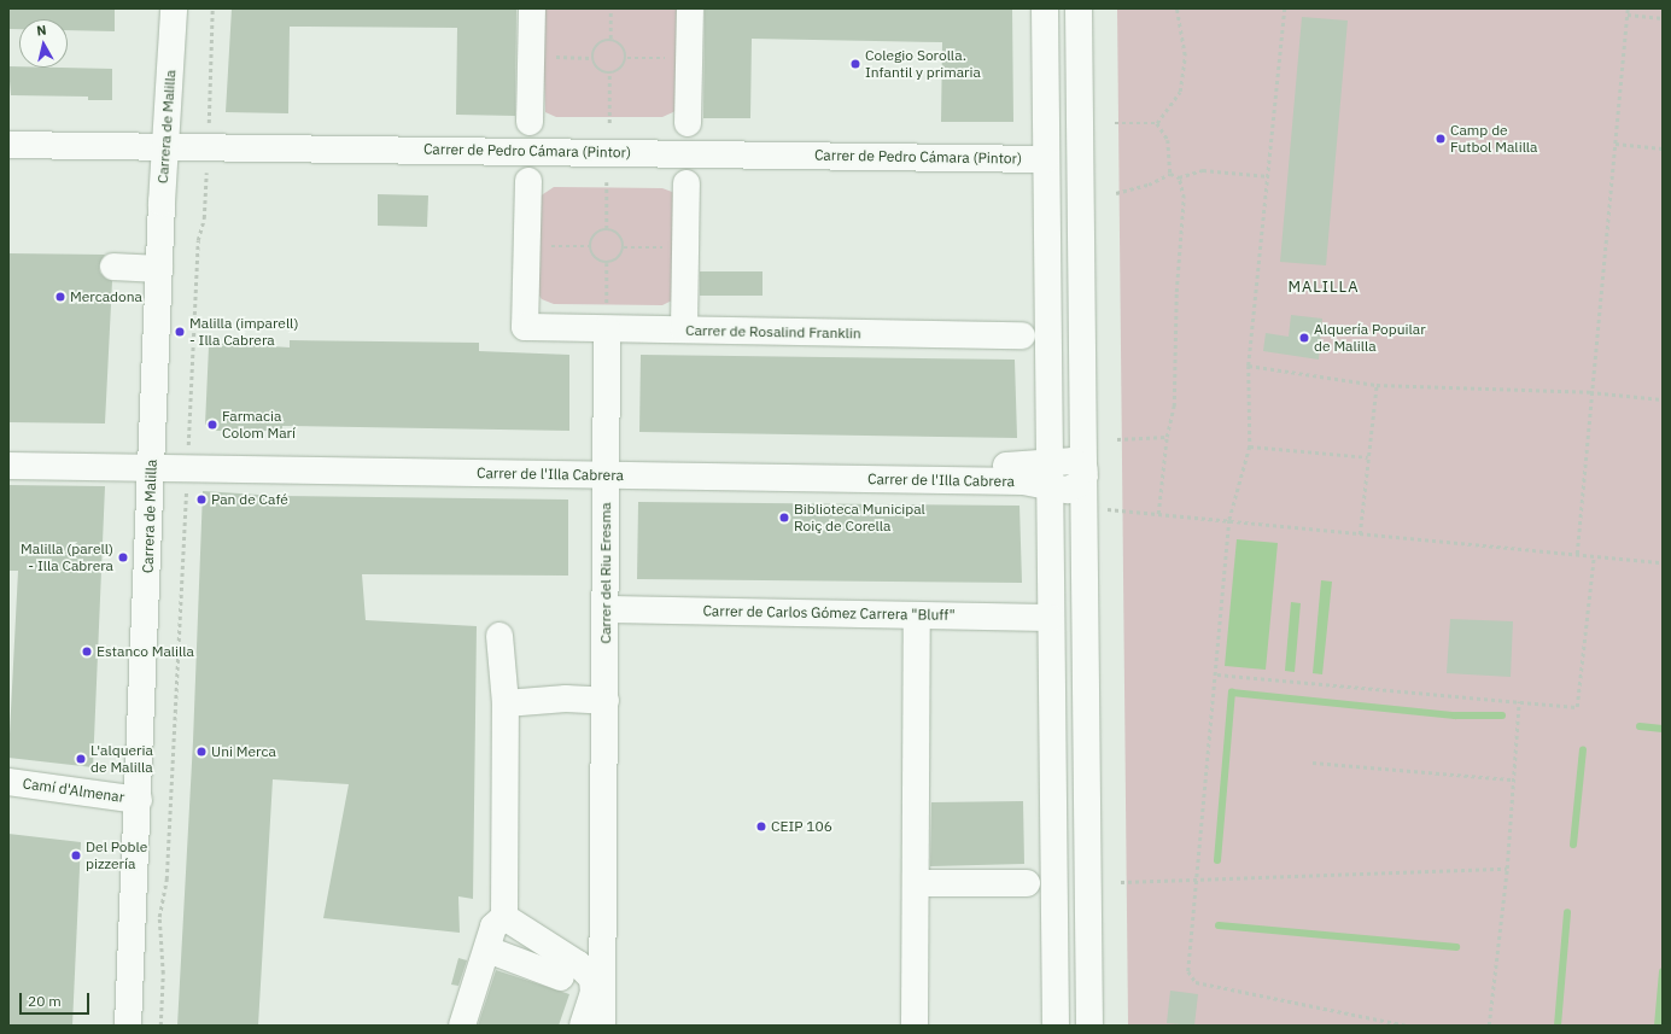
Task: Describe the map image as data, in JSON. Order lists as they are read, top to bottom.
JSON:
{
  "streets": {
    "street": [
      "Carrera de Malilla",
      "Carrer de Pedro Cámara (Pintor)",
      "Carrer de Rosalind Franklin",
      "Carrer de l'Illa Cabrera",
      "Carrer del Riu Eresma",
      "Carrer de Carlos Gómez Carrera \"Bluff\"",
      "Camí d'Almenar"
    ]
  },
  "crossings": [
    ["Carrera de Malilla", "Carrer de Pedro Cámara (Pintor)"],
    ["Carrera de Malilla", "Carrer de l'Illa Cabrera"],
    ["Carrera de Malilla", "Camí d'Almenar"],
    ["Carrer de Rosalind Franklin", "Carrer del Riu Eresma"],
    ["Carrer de l'Illa Cabrera", "Carrer del Riu Eresma"],
    ["Carrer del Riu Eresma", "Carrer de Carlos Gómez Carrera \"Bluff\""]
  ],
  "districts": ["MALILLA"],
  "places": [
    "Colegio Sorolla. Infantil y primaria",
    "Camp de Futbol Malilla",
    "Mercadona",
    "Malilla (imparell) - Illa Cabrera",
    "Alquería Popuilar de Malilla",
    "Farmacia Colom Marí",
    "Pan de Café",
    "Biblioteca Municipal Roiç de Corella",
    "Malilla (parell) - Illa Cabrera",
    "Estanco Malilla",
    "Uni Merca",
    "L'alqueria de Malilla",
    "CEIP 106",
    "Del Poble pizzería"
  ],
  "scale_bar": "20 m",
  "north": "top"
}
